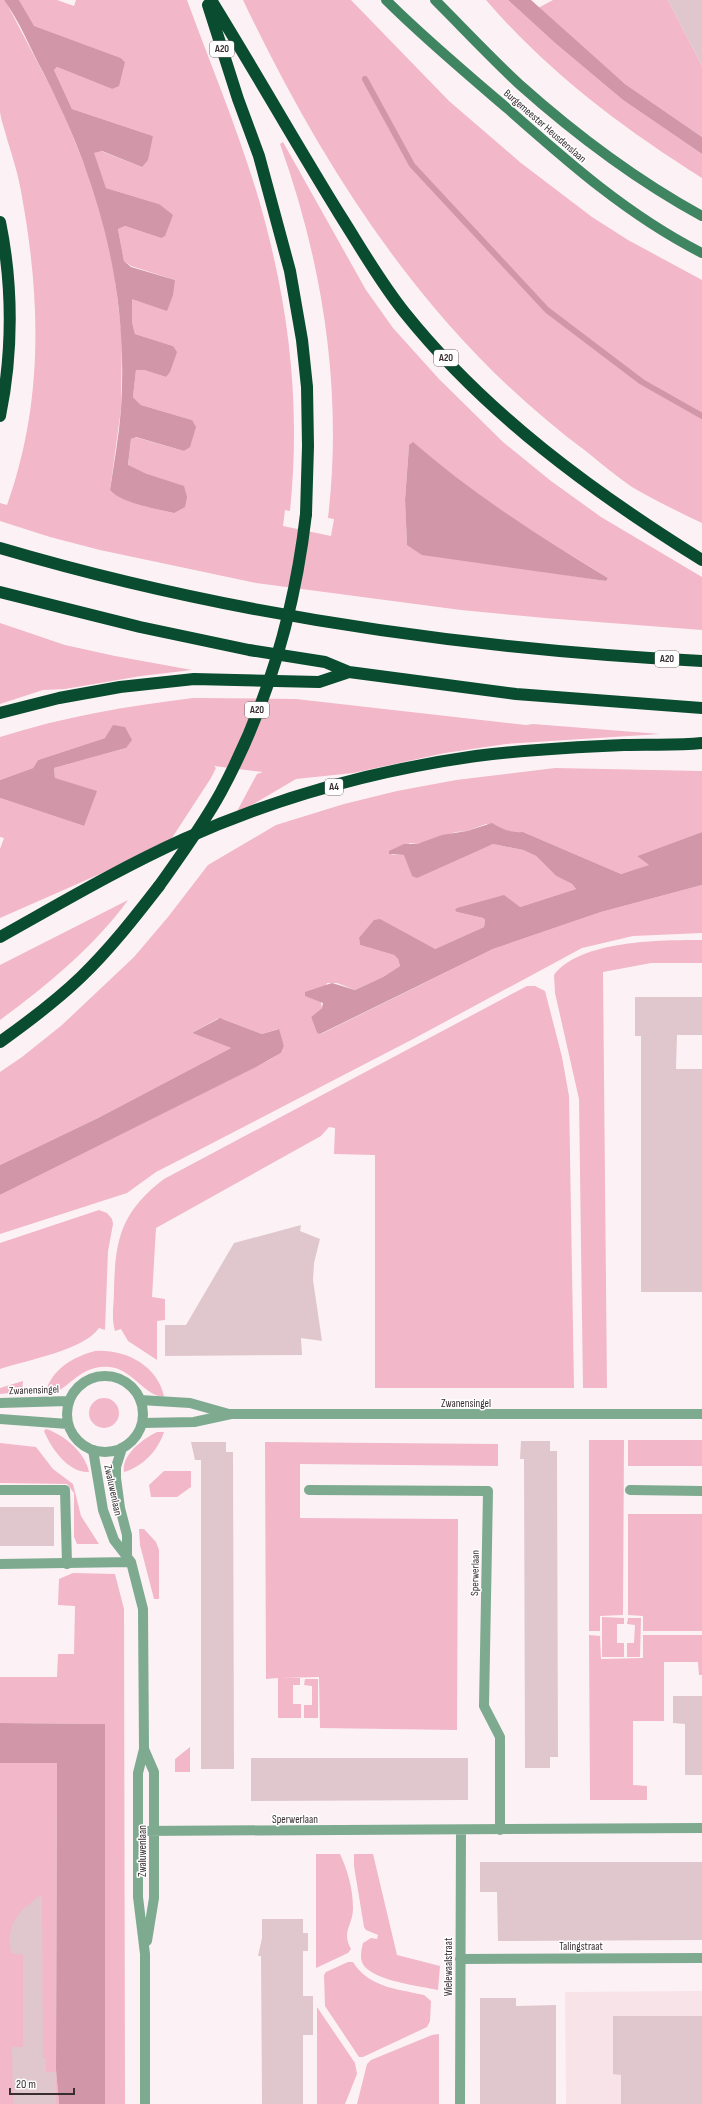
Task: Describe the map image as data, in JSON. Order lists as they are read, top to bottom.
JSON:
{
  "streets": {
    "highway": ["A20", "A4"],
    "main road": ["Burgemeester Heusdenslaan"],
    "street": [
      "Zwanensingel",
      "Zwaluwenlaan",
      "Sperwerlaan",
      "Talingstraat",
      "Wielewaalstraat"
    ]
  },
  "crossings": [
    ["Zwanensingel", "Zwaluwenlaan"],
    ["Zwaluwenlaan", "Sperwerlaan"],
    ["Sperwerlaan", "Wielewaalstraat"],
    ["Talingstraat", "Wielewaalstraat"]
  ],
  "scale_bar": "20 m"
}
